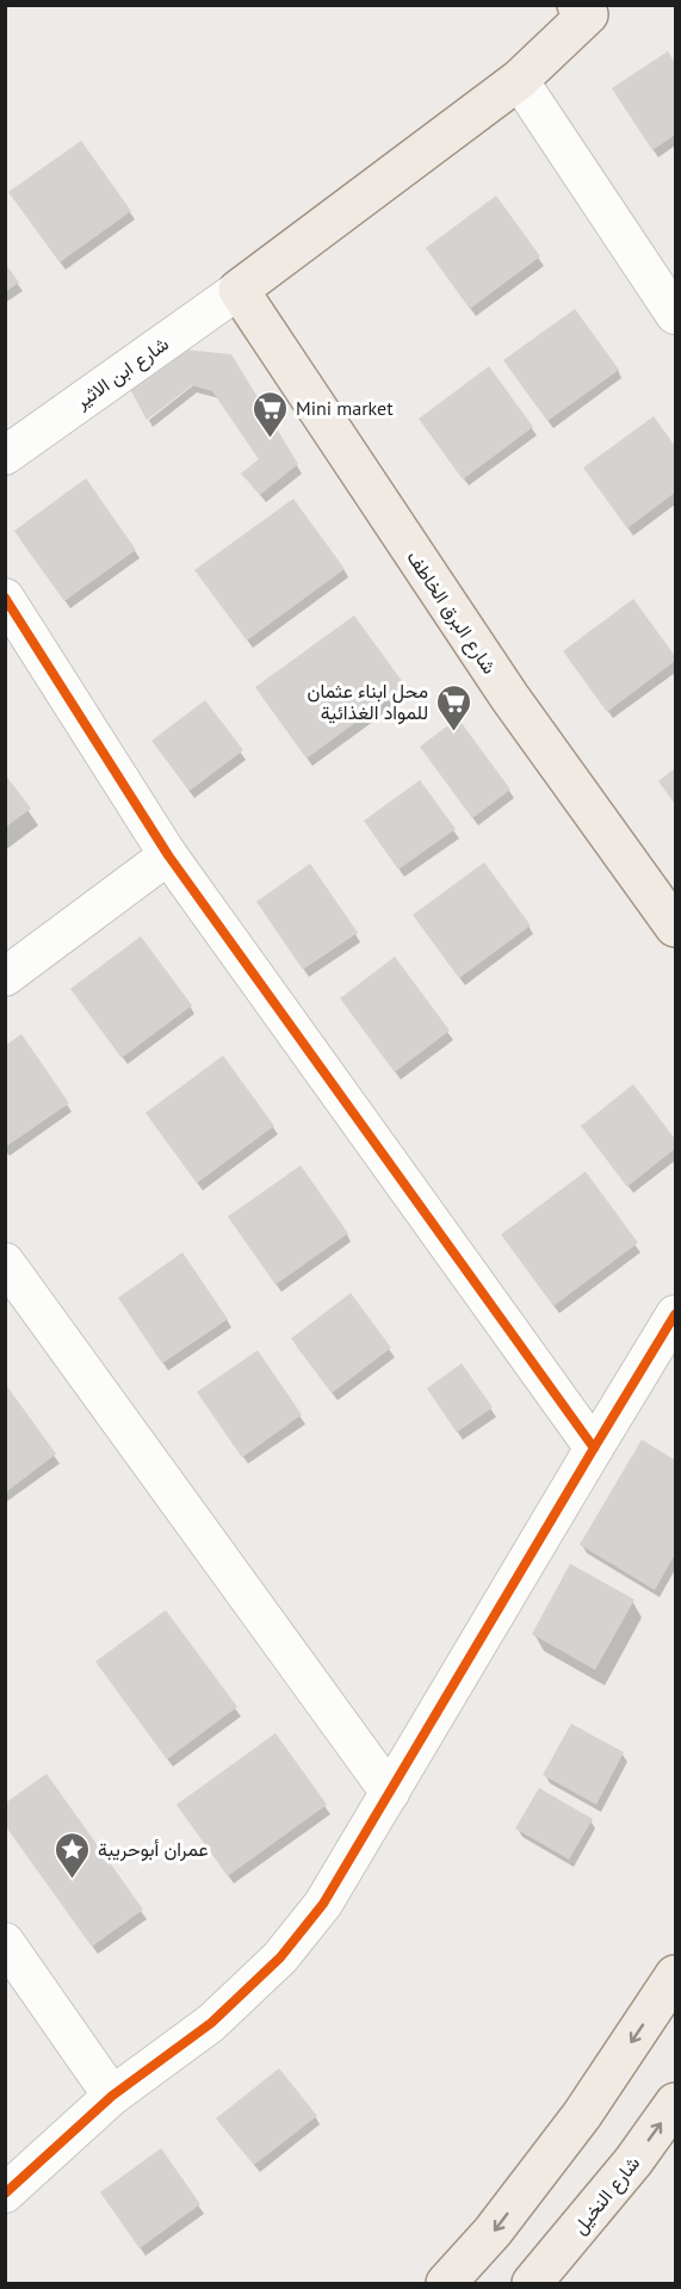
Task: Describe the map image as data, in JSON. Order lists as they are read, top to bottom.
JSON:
{
  "streets": {
    "main road": ["شارع البرق الخاطف", "شارع النخيل"],
    "street": ["شارع ابن الاثير"]
  },
  "crossings": [
    ["شارع ابن الاثير", "شارع البرق الخاطف"]
  ],
  "places": {
    "supermarket": ["Mini market", "محل ابناء عثمان للمواد الغذائية"],
    "place": ["عمران أبوحريبة"]
  }
}
